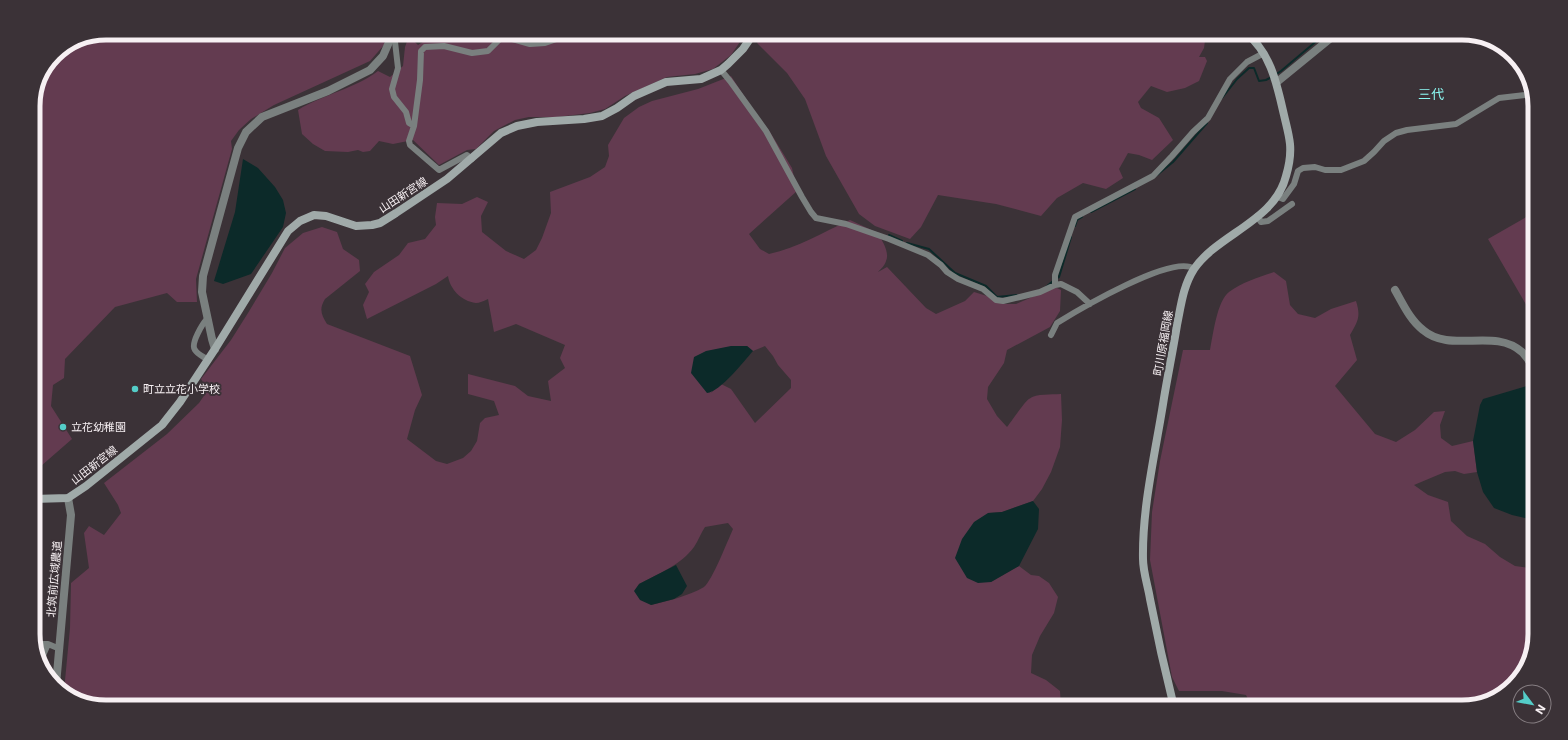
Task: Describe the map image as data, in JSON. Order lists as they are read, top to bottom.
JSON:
{
  "streets": {
    "main road": ["山田新宮線", "町川原福岡線"],
    "street": ["北筑前広域農道"]
  },
  "crossings": [
    ["山田新宮線", "北筑前広域農道"]
  ],
  "districts": ["三代"],
  "places": ["町立立花小学校", "立花幼稚園"],
  "north": "bottom right"
}
